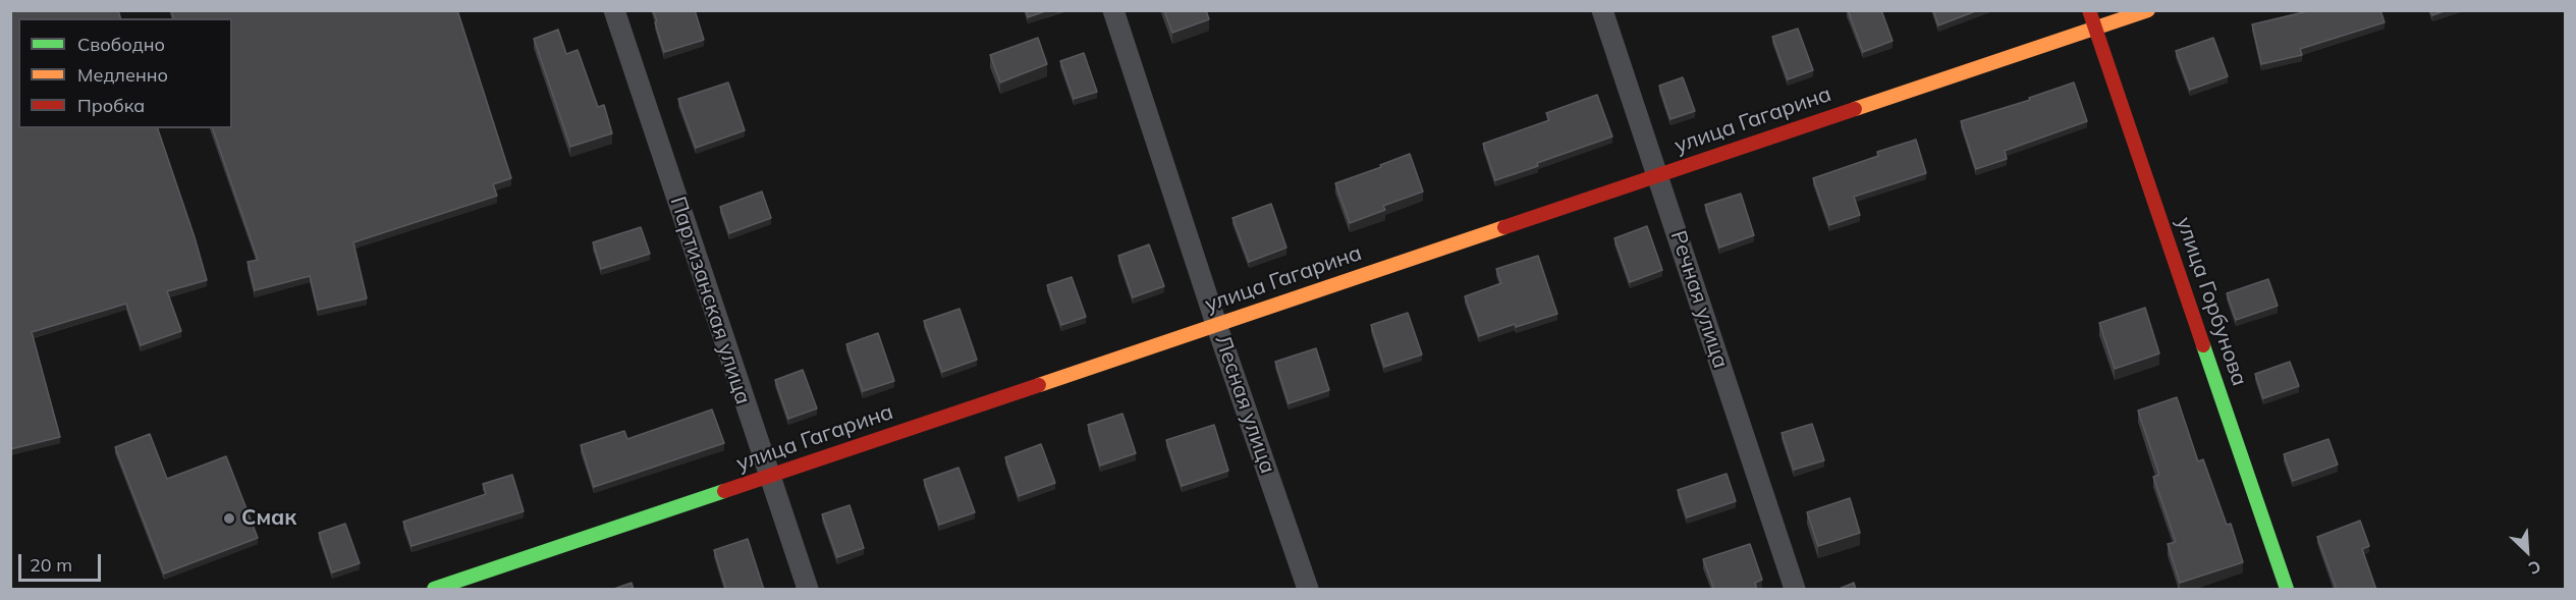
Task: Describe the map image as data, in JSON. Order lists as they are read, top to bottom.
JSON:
{
  "streets": {
    "main road": ["улица Гагарина", "улица Горбунова"],
    "street": ["Речная улица", "Партизанская улица", "Лесная улица"]
  },
  "crossings": [
    ["улица Гагарина", "Речная улица"],
    ["улица Гагарина", "Партизанская улица"],
    ["улица Гагарина", "улица Горбунова"],
    ["улица Гагарина", "Лесная улица"]
  ],
  "places": ["Смак"],
  "legend": ["Свободно", "Медленно", "Пробка"],
  "scale_bar": "20 m",
  "north": "bottom right"
}
